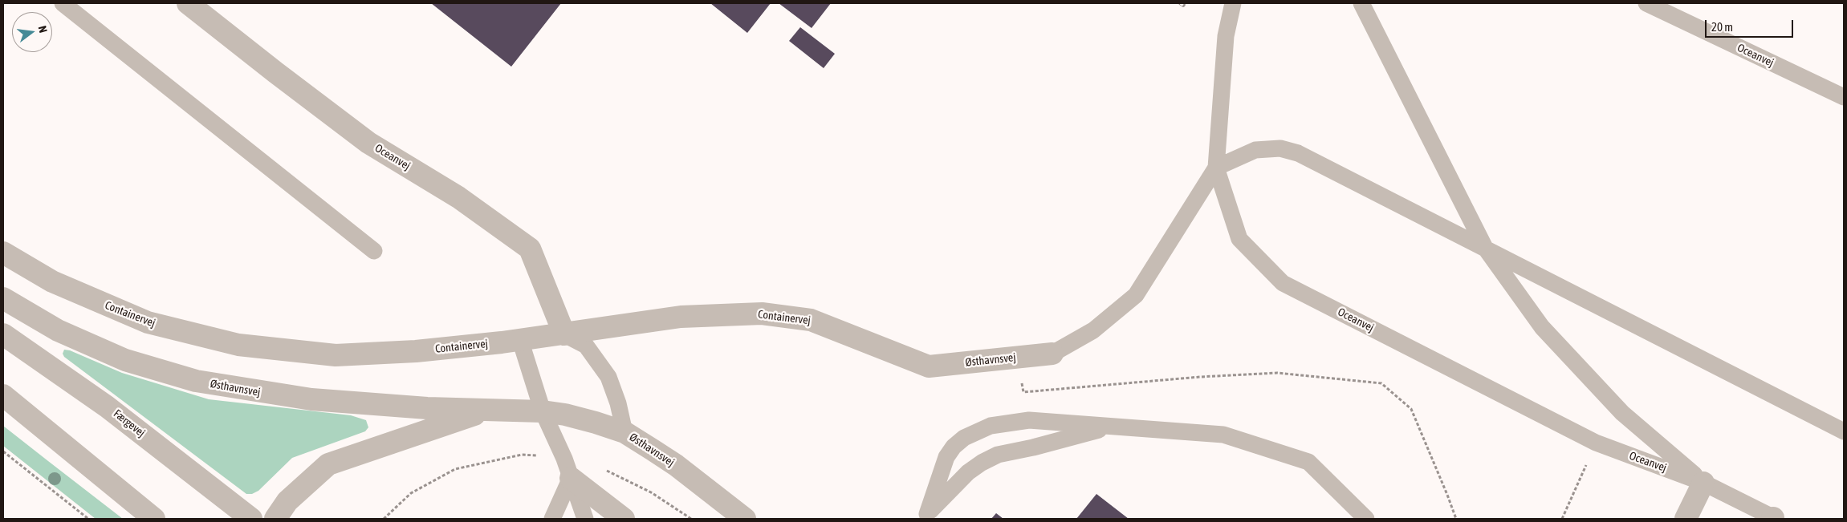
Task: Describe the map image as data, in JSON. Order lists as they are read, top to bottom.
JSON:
{
  "streets": {
    "street": [
      "Oceanvej",
      "Containervej",
      "Østhavnsvej",
      "Færgevej"
    ]
  },
  "crossings": [
    ["Oceanvej", "Containervej"],
    ["Containervej", "Østhavnsvej"]
  ],
  "scale_bar": "20 m",
  "north": "right"
}
